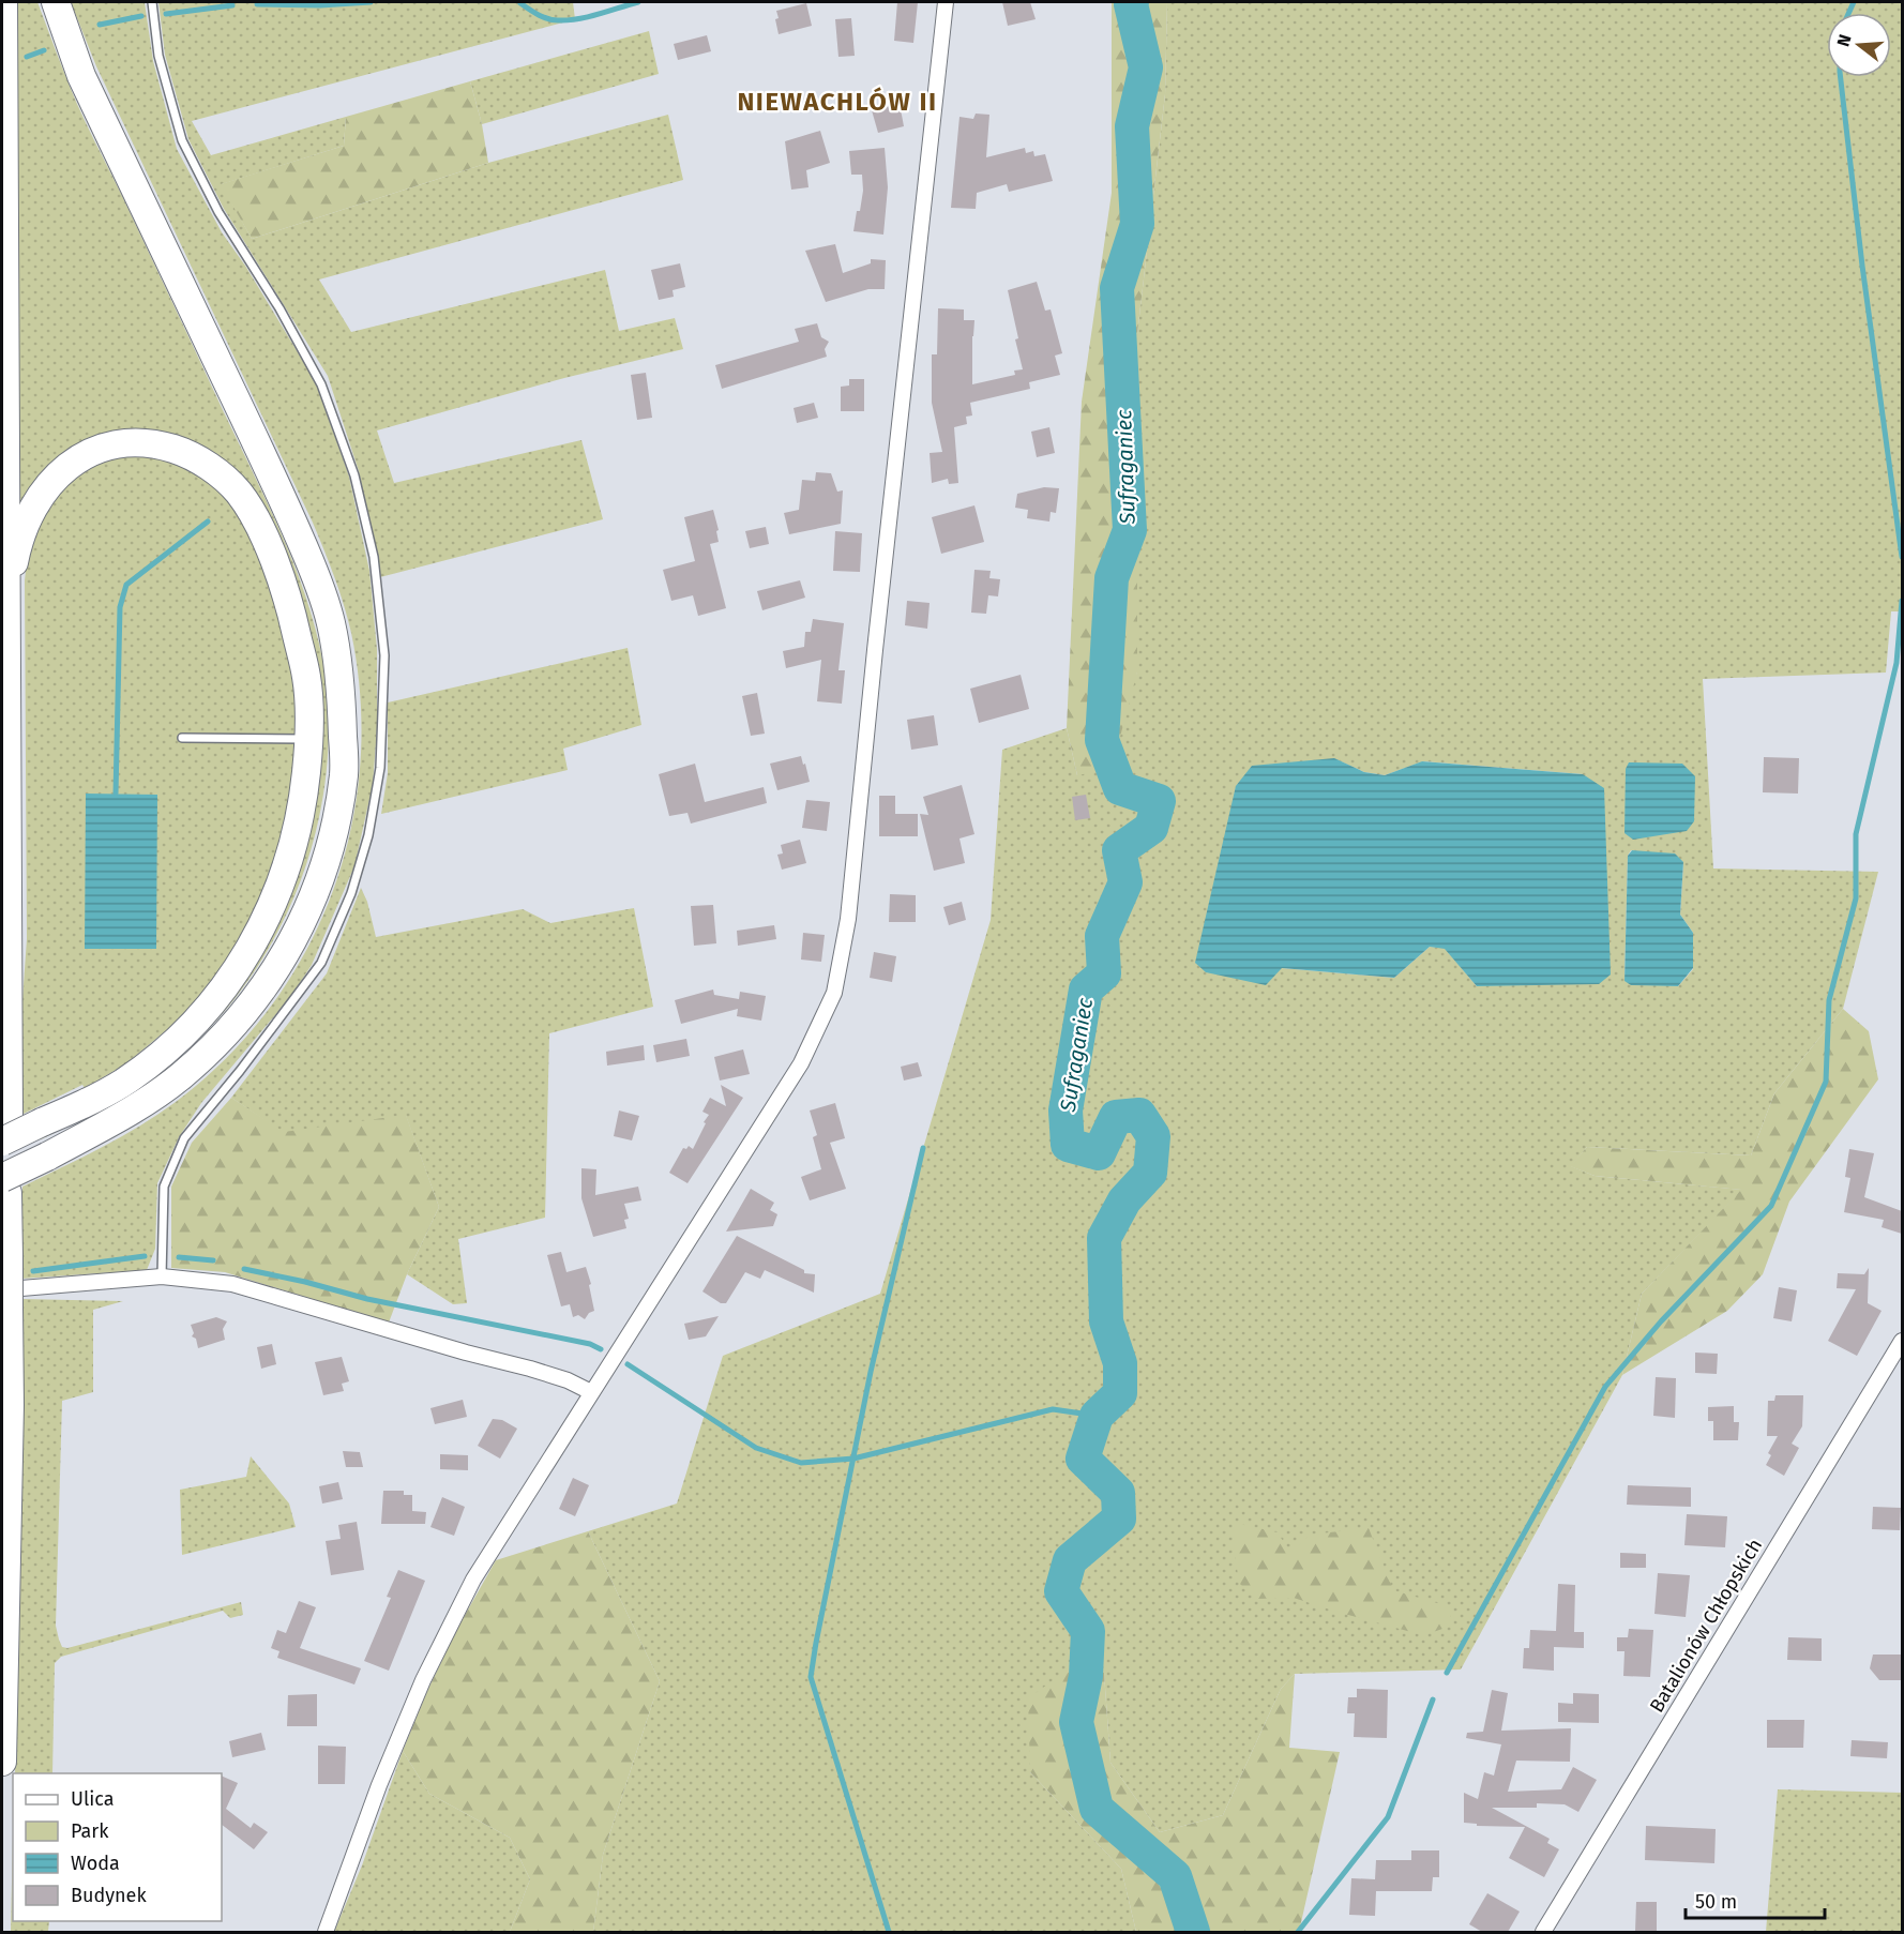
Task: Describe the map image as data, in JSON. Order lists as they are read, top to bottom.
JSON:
{
  "streets": {
    "street": ["Batalionów Chłopskich"]
  },
  "districts": ["NIEWACHLÓW II"],
  "water": ["Sufraganiec"],
  "legend": [
    "Ulica",
    "Park",
    "Woda",
    "Budynek"
  ],
  "scale_bar": "50 m",
  "north": "left"
}
